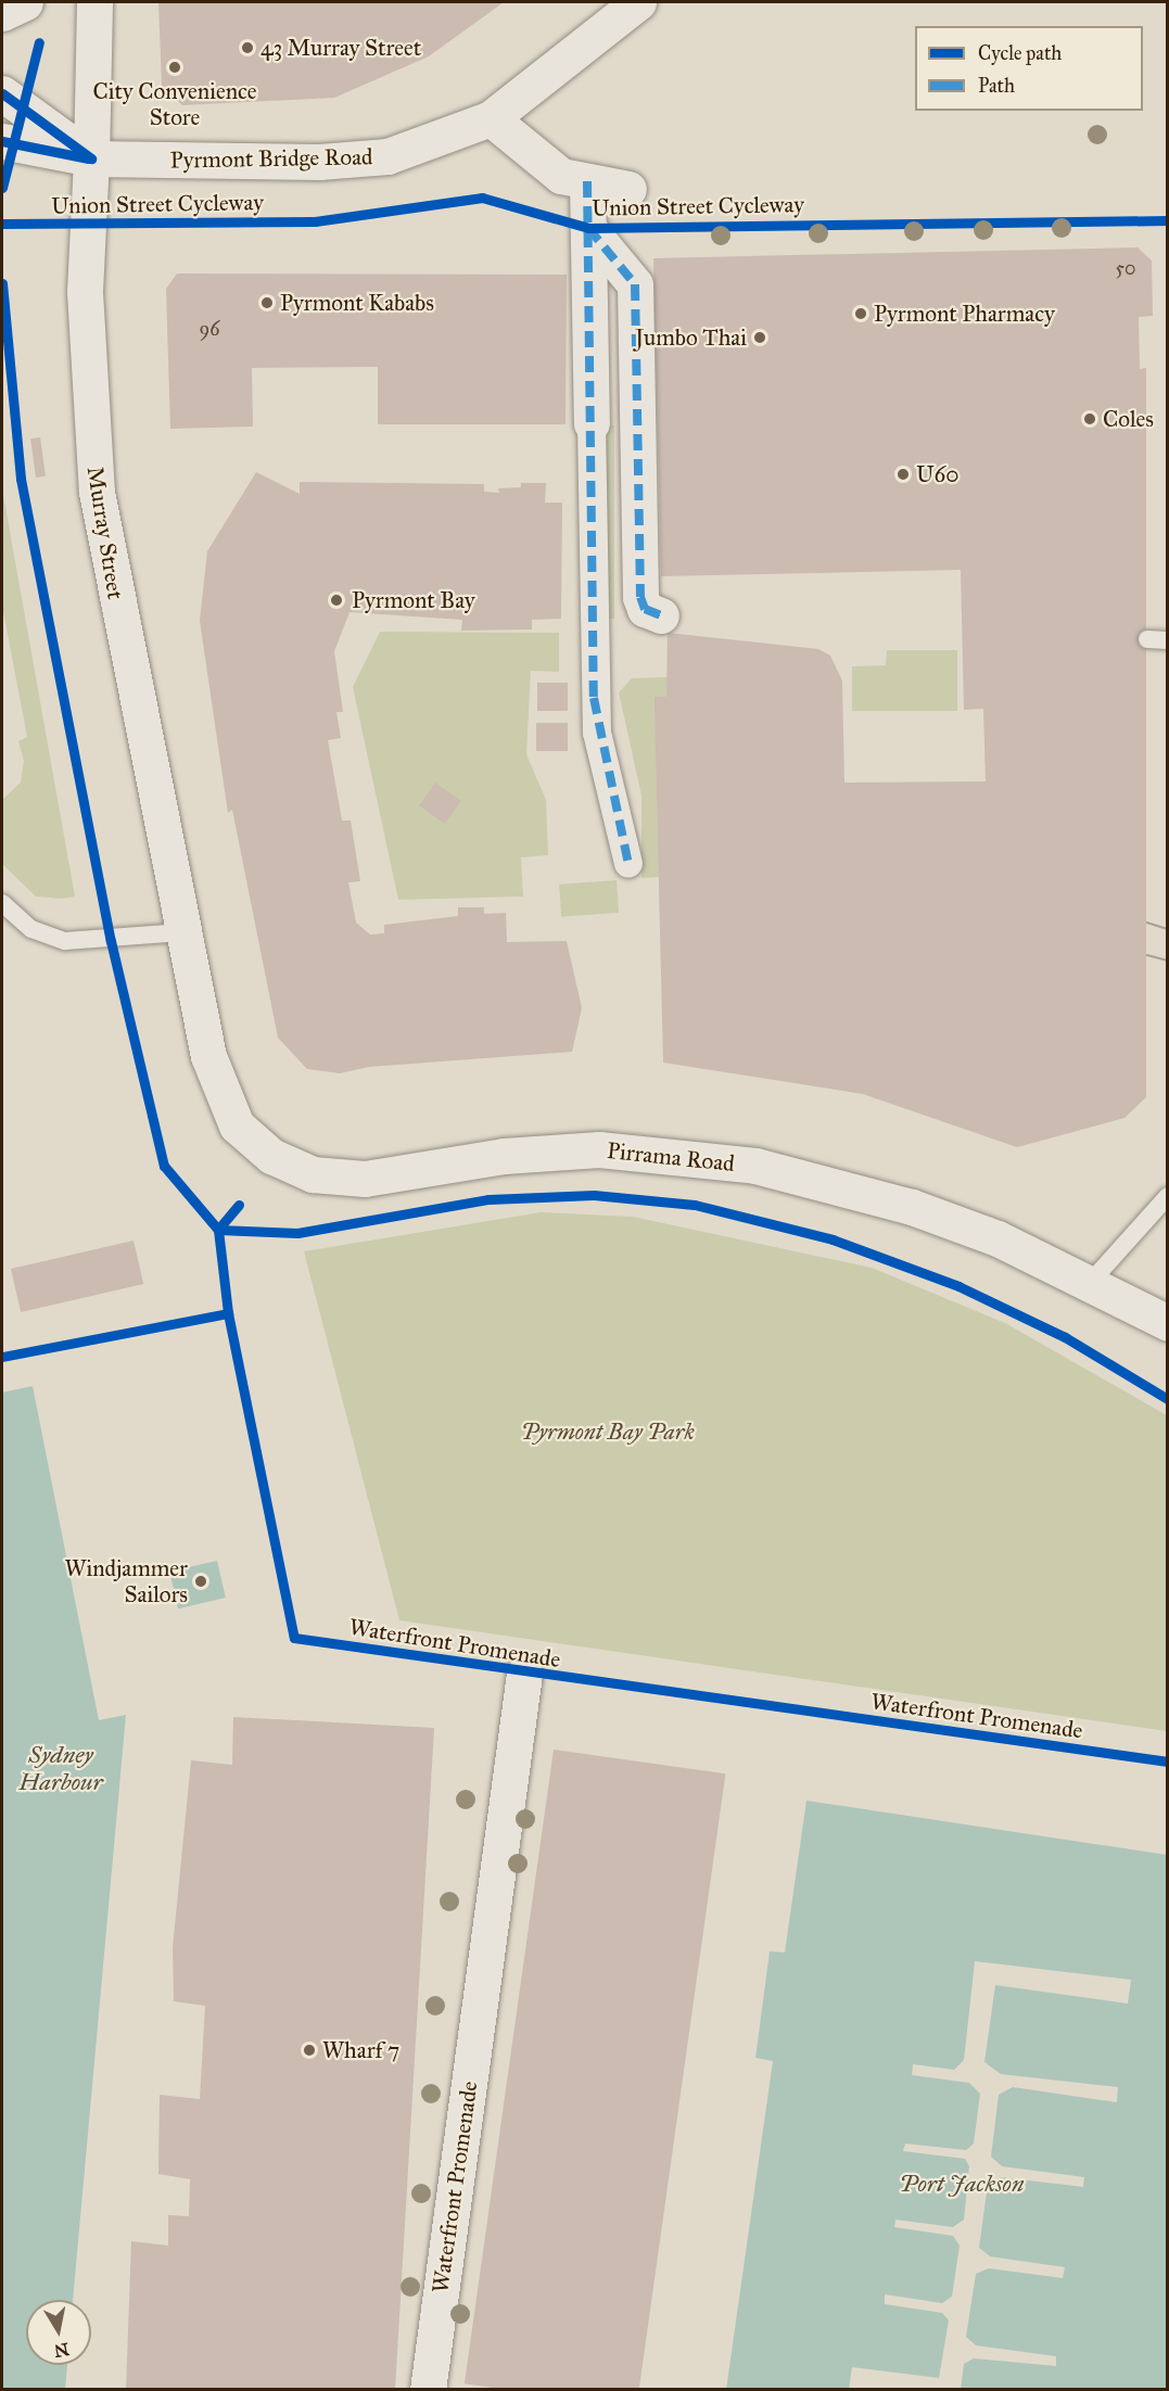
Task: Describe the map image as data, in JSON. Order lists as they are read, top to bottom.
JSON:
{
  "streets": {
    "street": [
      "Pyrmont Bridge Road",
      "Murray Street",
      "Pirrama Road",
      "Waterfront Promenade"
    ],
    "cycle path": ["Union Street Cycleway"]
  },
  "crossings": [
    ["Pyrmont Bridge Road", "Murray Street"],
    ["Murray Street", "Pirrama Road"]
  ],
  "water": ["Sydney Harbour", "Port Jackson"],
  "parks": ["Pyrmont Bay Park"],
  "places": [
    "43 Murray Street",
    "City Convenience Store",
    "Pyrmont Kababs",
    "Pyrmont Pharmacy",
    "Jumbo Thai",
    "Coles",
    "U60",
    "Pyrmont Bay",
    "Windjammer Sailors",
    "Wharf 7"
  ],
  "house_numbers": ["50", "96"],
  "legend": ["Cycle path", "Path"],
  "north": "bottom"
}
